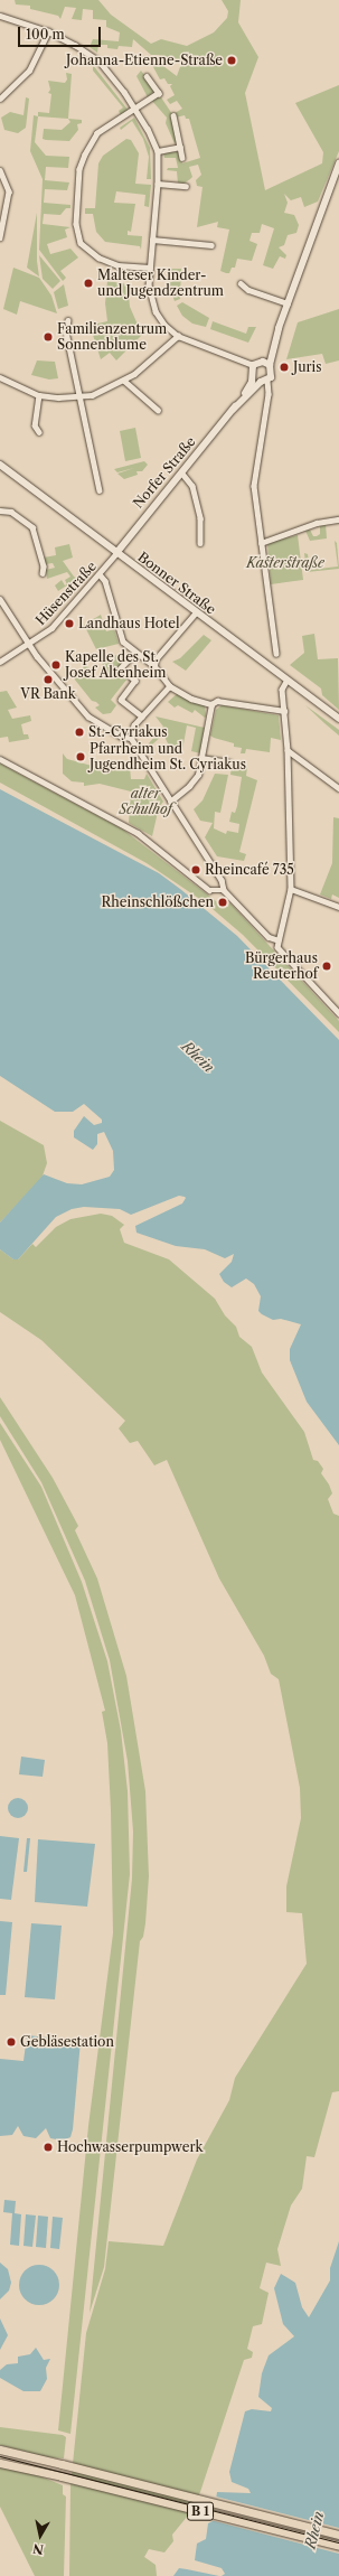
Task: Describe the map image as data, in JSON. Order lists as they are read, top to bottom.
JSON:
{
  "streets": {
    "main road": ["Norfer Straße", "Bonner Straße", "B 1"],
    "street": ["Hüsenstraße"]
  },
  "crossings": [
    ["Norfer Straße", "Bonner Straße"],
    ["Norfer Straße", "Hüsenstraße"],
    ["Bonner Straße", "Hüsenstraße"]
  ],
  "water": ["Rhein"],
  "parks": ["Kasterstraße", "alter Schulhof"],
  "places": [
    "Johanna-Etienne-Straße",
    "Malteser Kinder- und Jugendzentrum",
    "Familienzentrum Sonnenblume",
    "Juris",
    "Landhaus Hotel",
    "Kapelle des St. Josef Altenheim",
    "VR Bank",
    "St.-Cyriakus",
    "Pfarrheim und Jugendheim St. Cyriakus",
    "Rheincafé 735",
    "Rheinschlößchen",
    "Bürgerhaus Reuterhof",
    "Gebläsestation",
    "Hochwasserpumpwerk"
  ],
  "scale_bar": "100 m",
  "north": "bottom"
}
